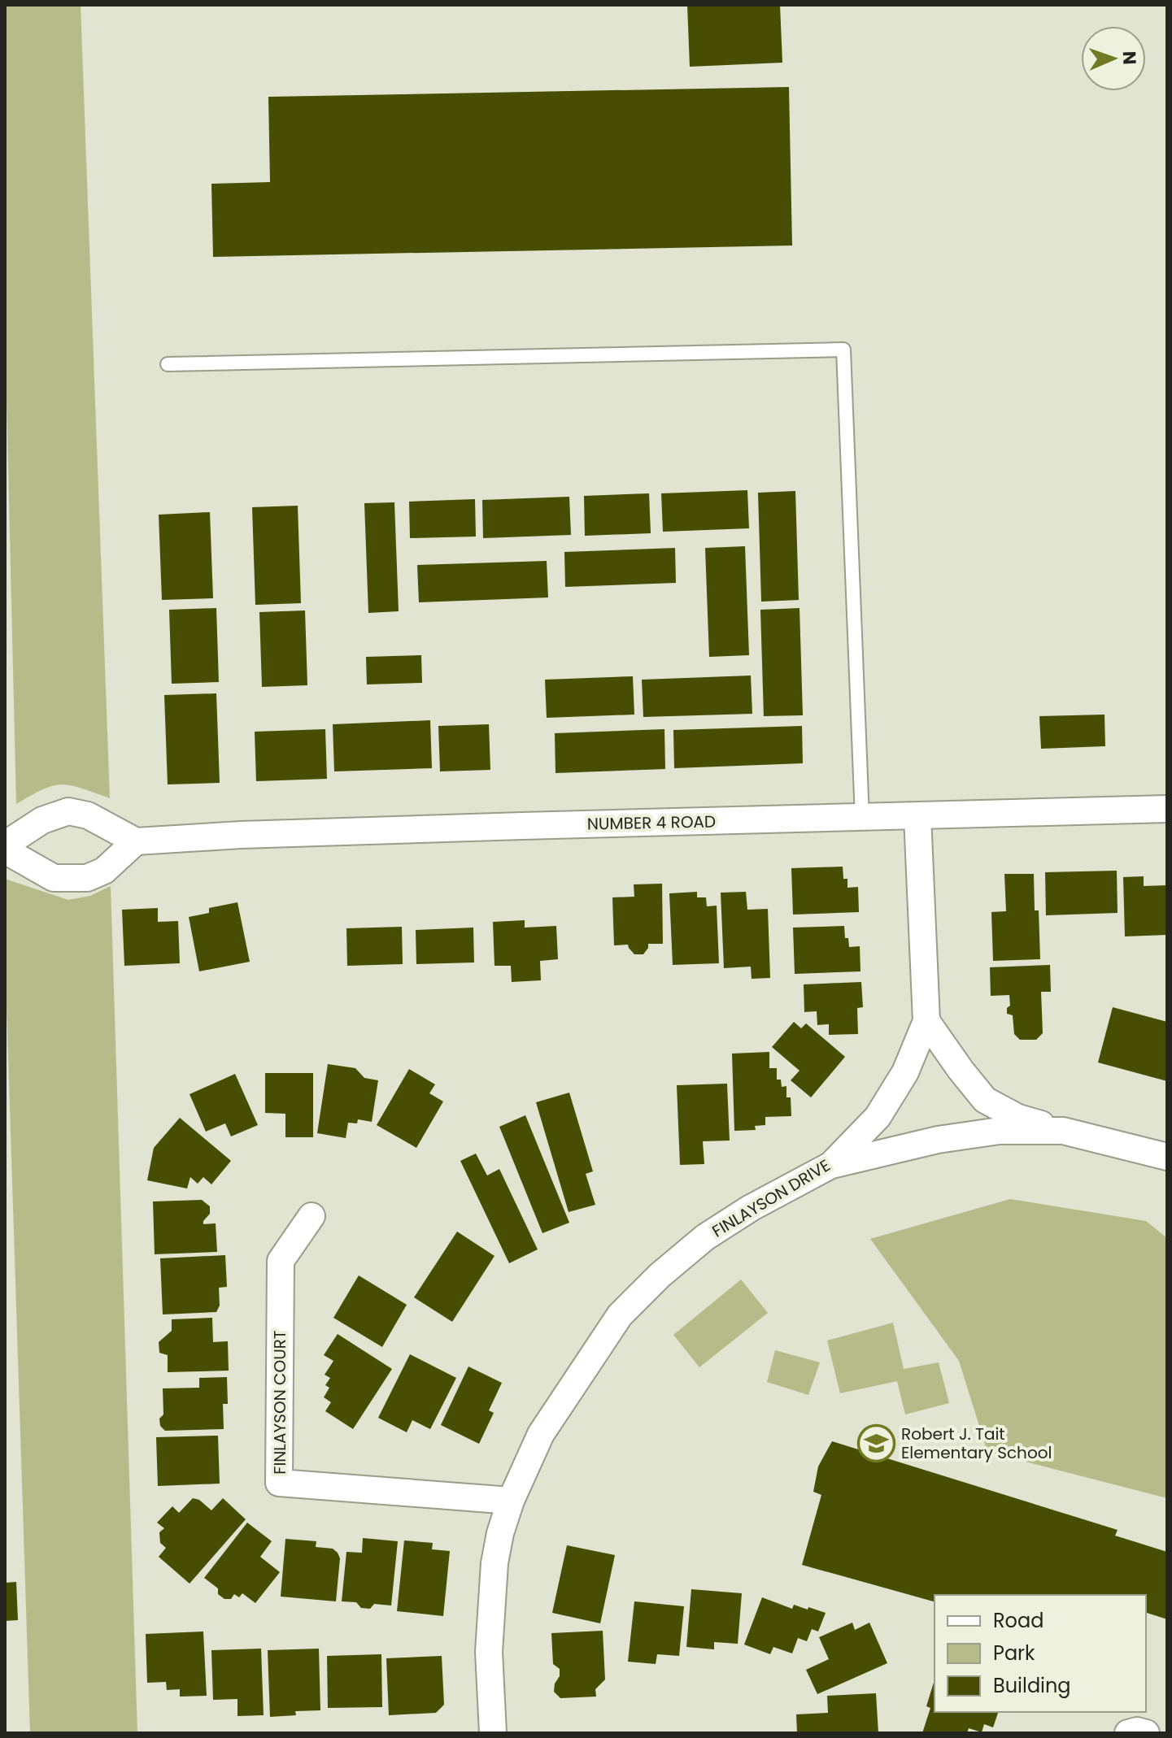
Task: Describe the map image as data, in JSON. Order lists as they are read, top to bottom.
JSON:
{
  "streets": {
    "street": ["NUMBER 4 ROAD", "FINLAYSON DRIVE", "FINLAYSON COURT"]
  },
  "crossings": [
    ["NUMBER 4 ROAD", "FINLAYSON DRIVE"],
    ["FINLAYSON DRIVE", "FINLAYSON COURT"]
  ],
  "places": {
    "school or university": ["Robert J. Tait Elementary School"]
  },
  "legend": ["Road", "Park", "Building"],
  "north": "right"
}
